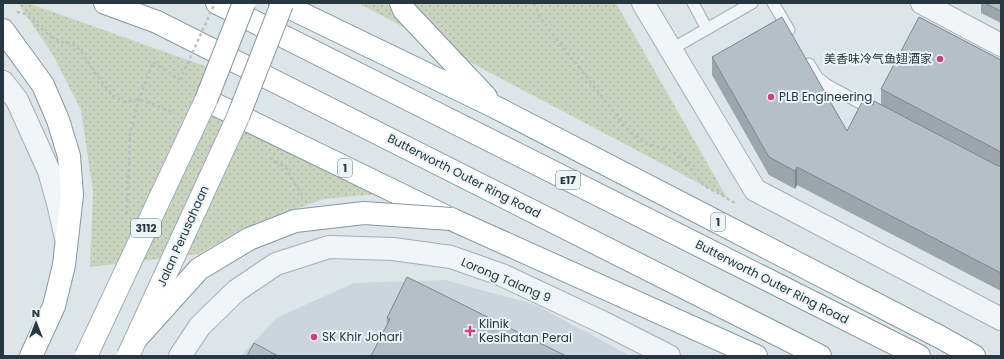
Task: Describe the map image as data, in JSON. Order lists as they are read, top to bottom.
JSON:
{
  "streets": {
    "main road": [
      "1",
      "Butterworth Outer Ring Road",
      "E17",
      "3112",
      "Jalan Perusahaan"
    ],
    "street": ["Lorong Talang 9"]
  },
  "crossings": [
    ["1", "3112"],
    ["1", "Jalan Perusahaan"]
  ],
  "places": {
    "other": ["美香味冷气鱼翅酒家", "PLB Engineering", "SK Khir Johari"],
    "health": ["Klinik Kesihatan Perai"]
  },
  "north": "top"
}
